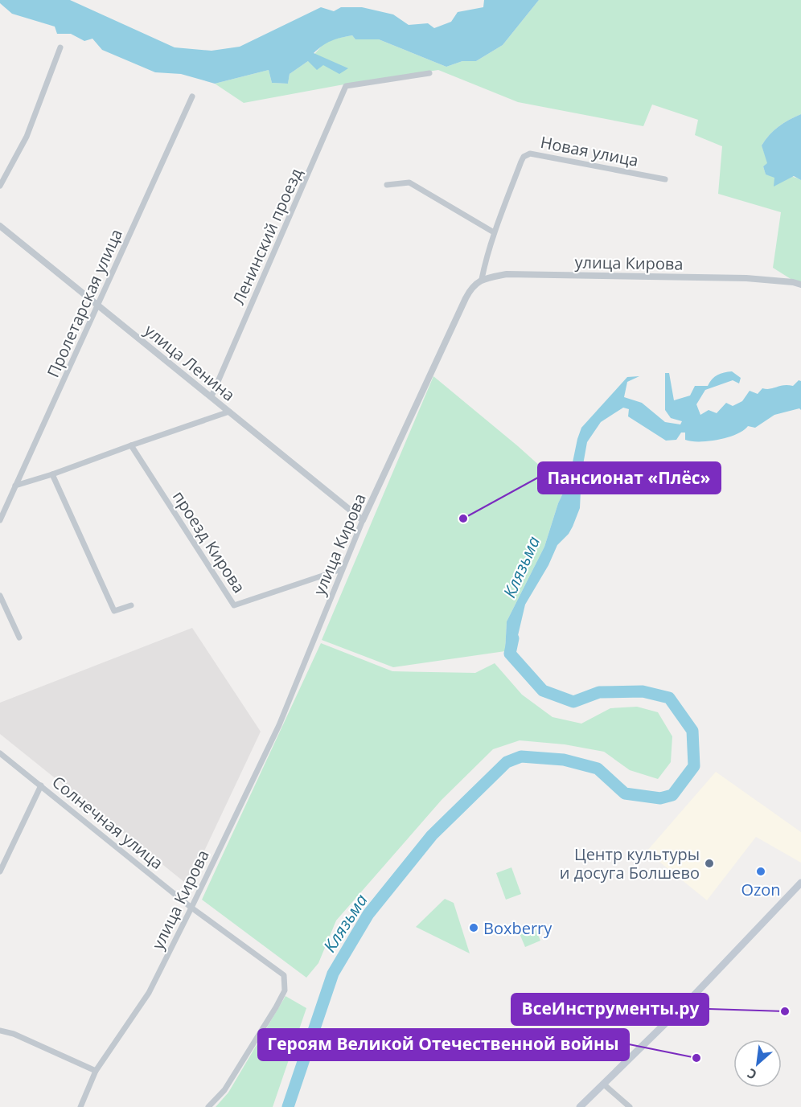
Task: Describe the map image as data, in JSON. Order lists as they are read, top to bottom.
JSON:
{
  "streets": {
    "street": [
      "Новая улица",
      "Ленинский проезд",
      "улица Кирова",
      "Пролетарская улица",
      "улица Ленина",
      "проезд Кирова",
      "Солнечная улица"
    ]
  },
  "crossings": [
    ["Новая улица", "улица Кирова"],
    ["Ленинский проезд", "улица Ленина"],
    ["улица Кирова", "улица Ленина"],
    ["улица Кирова", "проезд Кирова"],
    ["улица Кирова", "Солнечная улица"],
    ["Пролетарская улица", "улица Ленина"]
  ],
  "water": ["Клязьма"],
  "places": [
    "Пансионат «Плёс»",
    "Центр культуры и досуга Болшево",
    "Ozon",
    "Boxberry",
    "ВсеИнструменты.ру",
    "Героям Великой Отечественной войны"
  ],
  "north": "bottom left"
}
